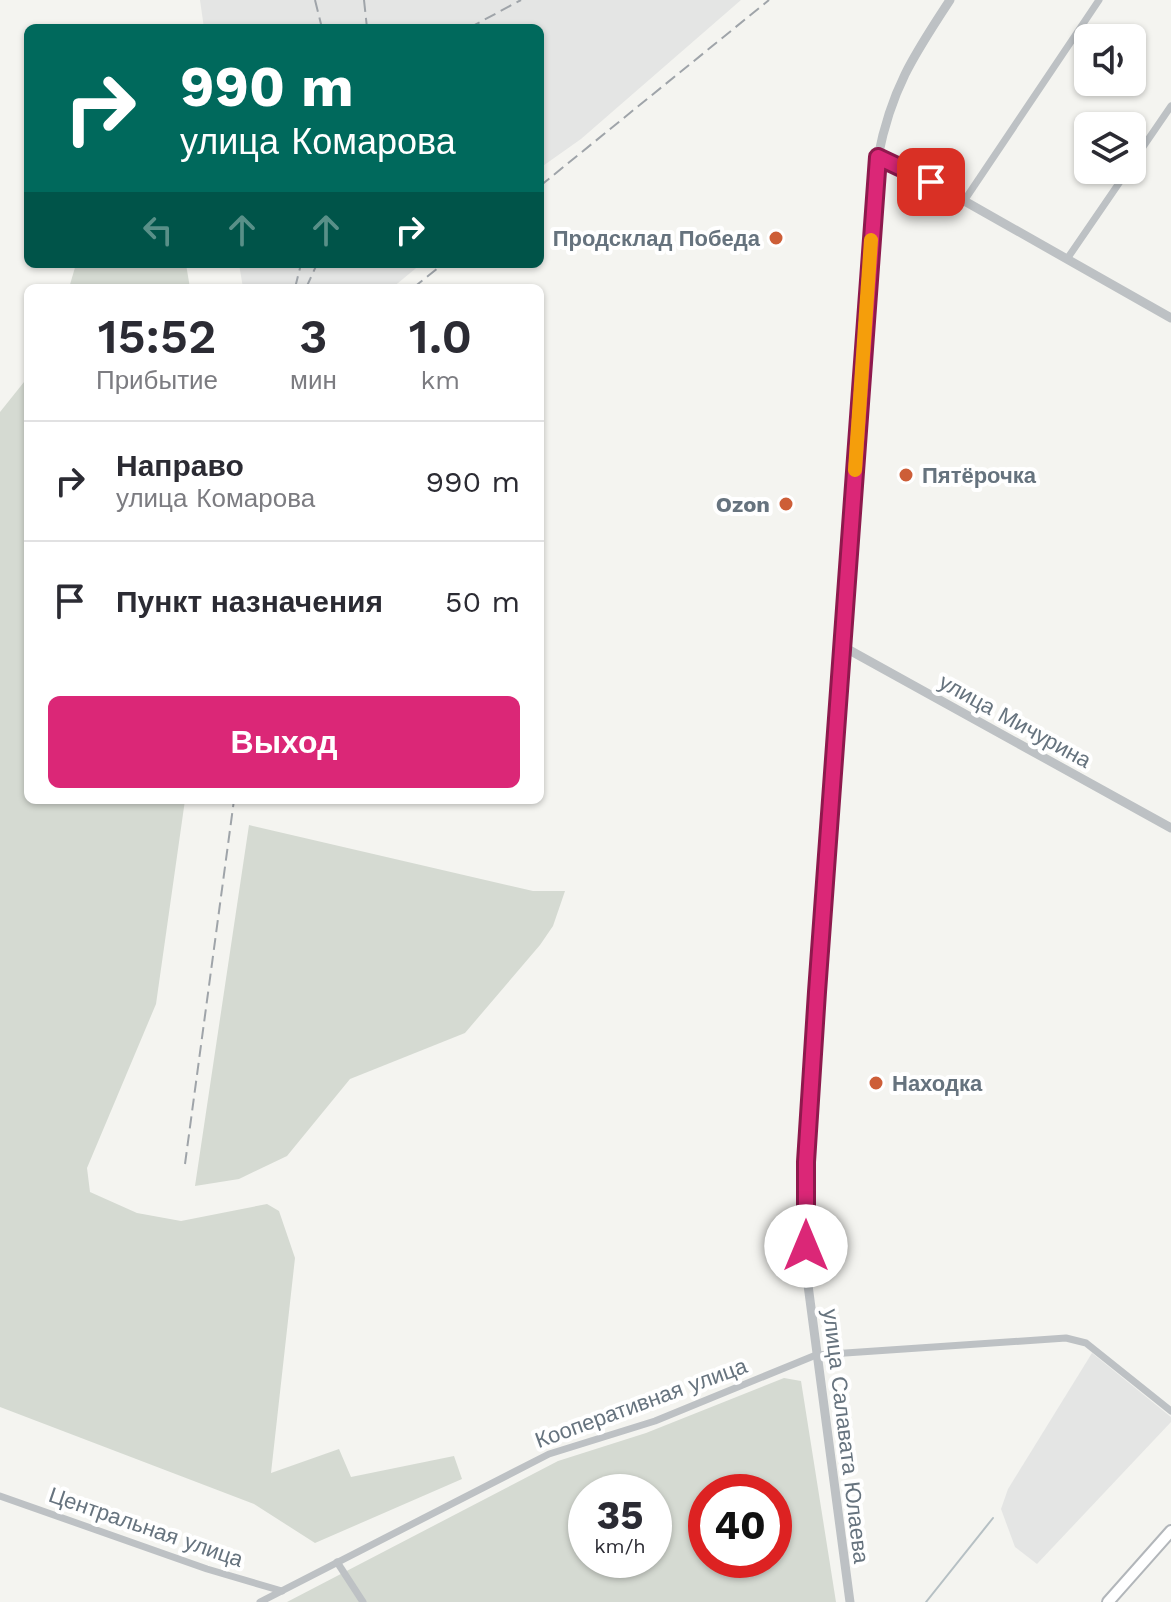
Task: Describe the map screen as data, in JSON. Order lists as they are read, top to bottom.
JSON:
{
  "streets": {
    "street": [
      "улица Мичурина",
      "Кооперативная улица",
      "улица Салавата Юлаева",
      "Центральная улица"
    ]
  },
  "crossings": [
    ["улица Мичурина", "улица Салавата Юлаева"],
    ["Кооперативная улица", "улица Салавата Юлаева"],
    ["Кооперативная улица", "Центральная улица"]
  ],
  "places": [
    "Продсклад Победа",
    "Пятёрочка",
    "Ozon",
    "Находка"
  ],
  "page": {
    "turn": ["990 m", "улица Комарова"],
    "eta": [
      "15:52",
      "Прибытие",
      "3",
      "мин",
      "1.0",
      "km"
    ],
    "list": [
      {
        "name": "Направо",
        "note": "улица Комарова",
        "value": "990 m"
      },
      {
        "name": "Пункт назначения",
        "value": "50 m"
      }
    ],
    "buttons": "Выход",
    "speed": "35 km/h",
    "limit": "40"
  }
}
